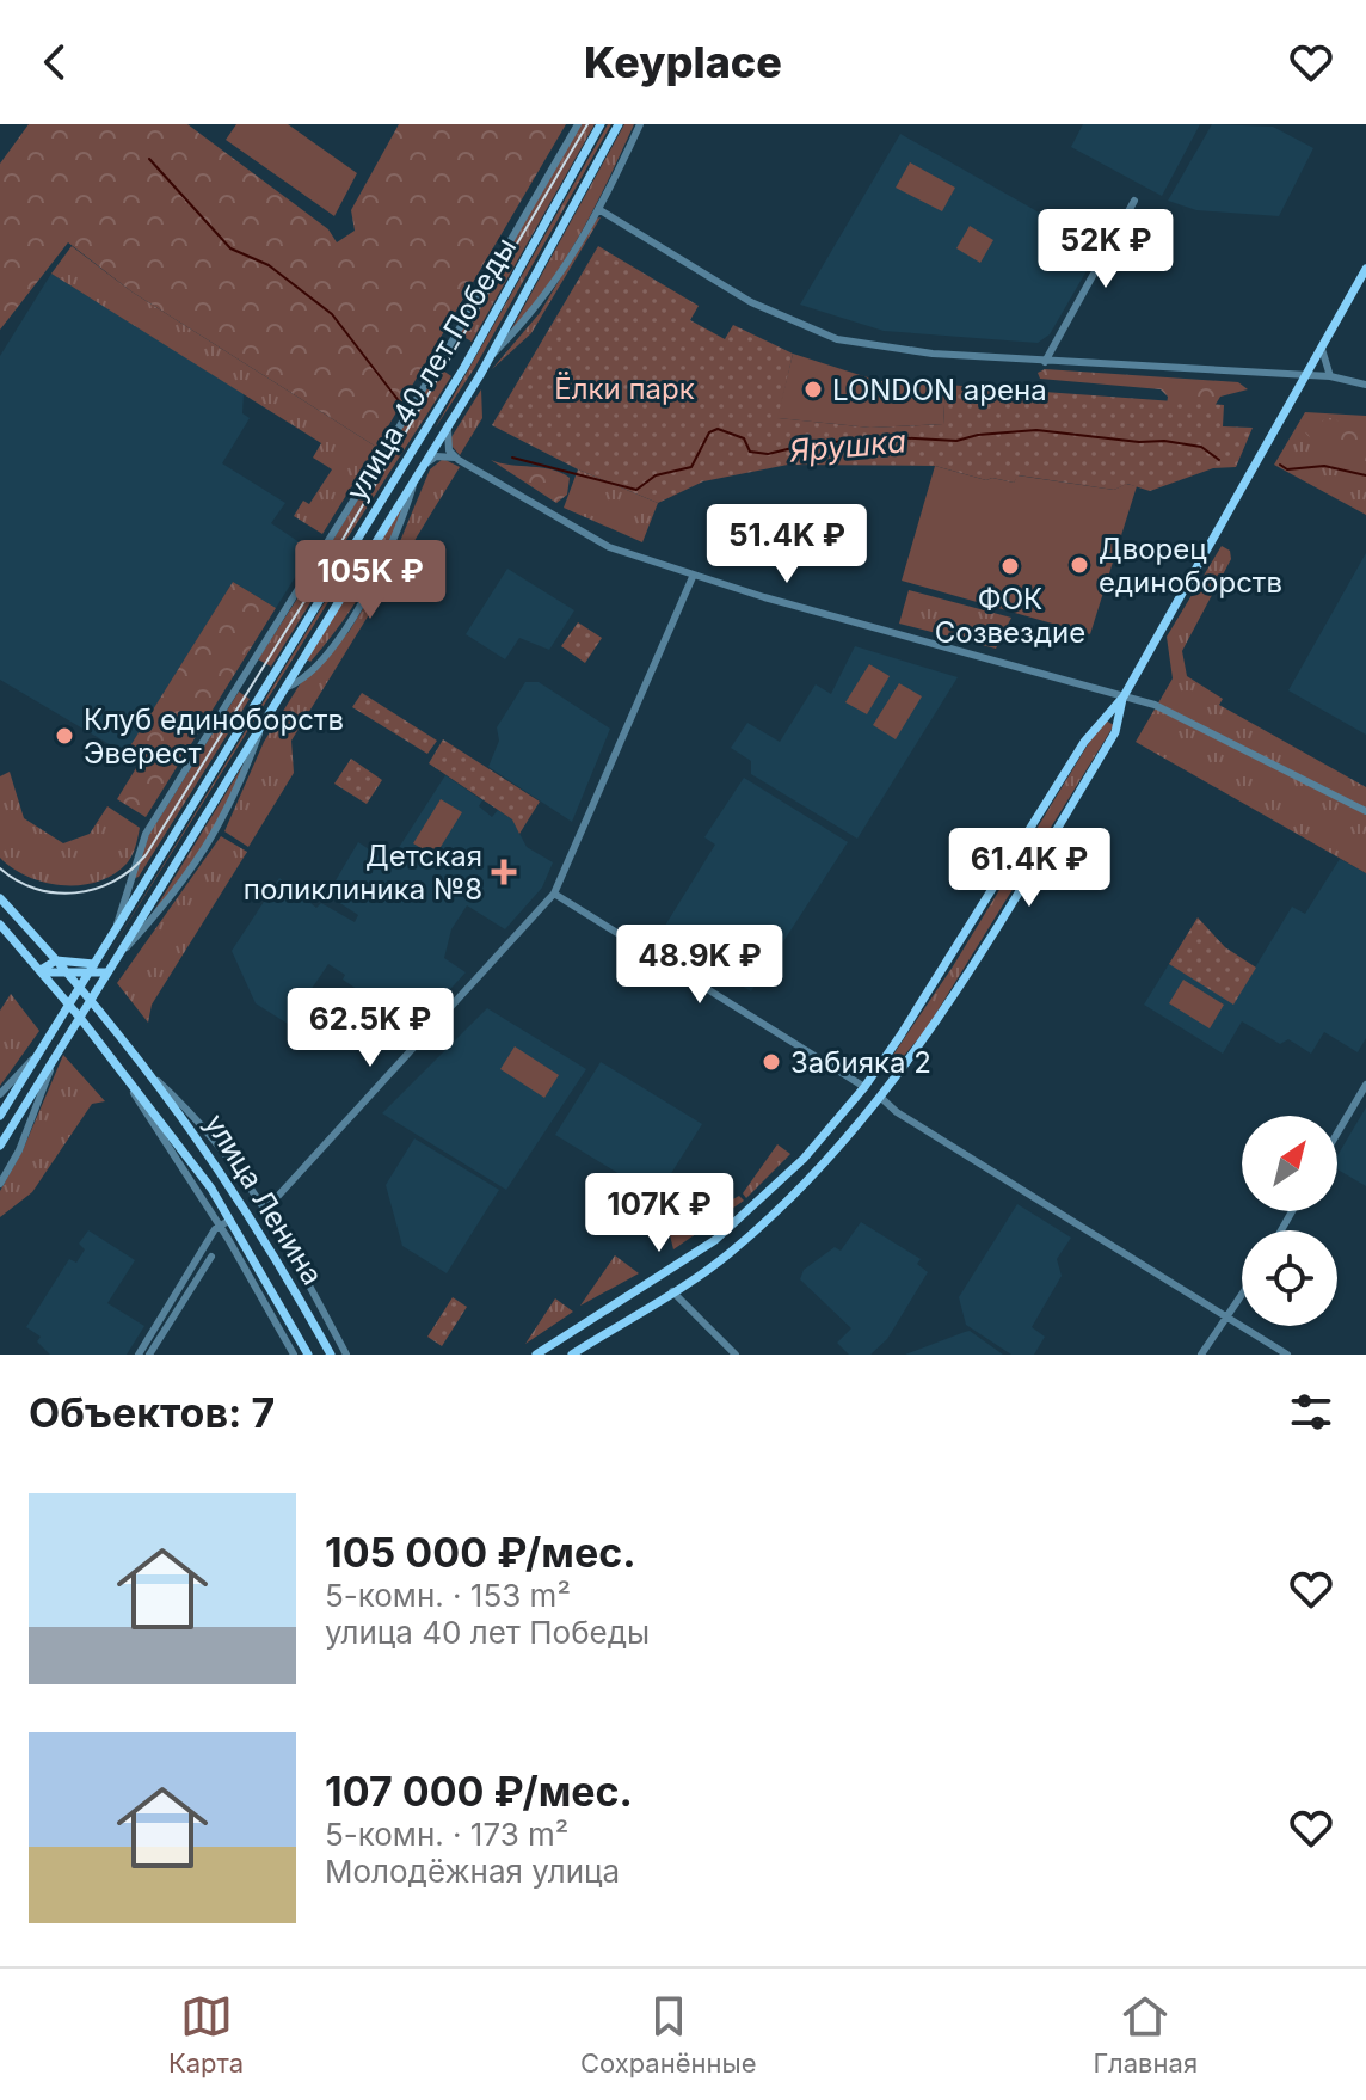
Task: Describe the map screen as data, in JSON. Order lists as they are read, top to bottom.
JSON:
{
  "streets": {
    "main road": ["улица 40 лет Победы", "улица Ленина"]
  },
  "crossings": [
    ["улица 40 лет Победы", "улица Ленина"]
  ],
  "water": ["Ярушка"],
  "parks": ["Ёлки парк"],
  "places": {
    "other": [
      "LONDON арена",
      "Дворец единоборств",
      "ФОК Созвездие",
      "Клуб единоборств Эверест",
      "Забияка 2"
    ],
    "health": ["Детская поликлиника №8"]
  },
  "north": "top right",
  "page": {
    "header": "Keyplace",
    "price": [
      "52K ₽",
      "51.4K ₽",
      "105K ₽",
      "61.4K ₽",
      "48.9K ₽",
      "62.5K ₽",
      "107K ₽"
    ],
    "heading": "Объектов: 7",
    "list": [
      {
        "name": "105 000 ₽/мес.",
        "note": "5-комн. · 153 m² · улица 40 лет Победы"
      },
      {
        "name": "107 000 ₽/мес.",
        "note": "5-комн. · 173 m² · Молодёжная улица"
      }
    ],
    "tabs": ["Карта", "Сохранённые", "Главная"]
  }
}
